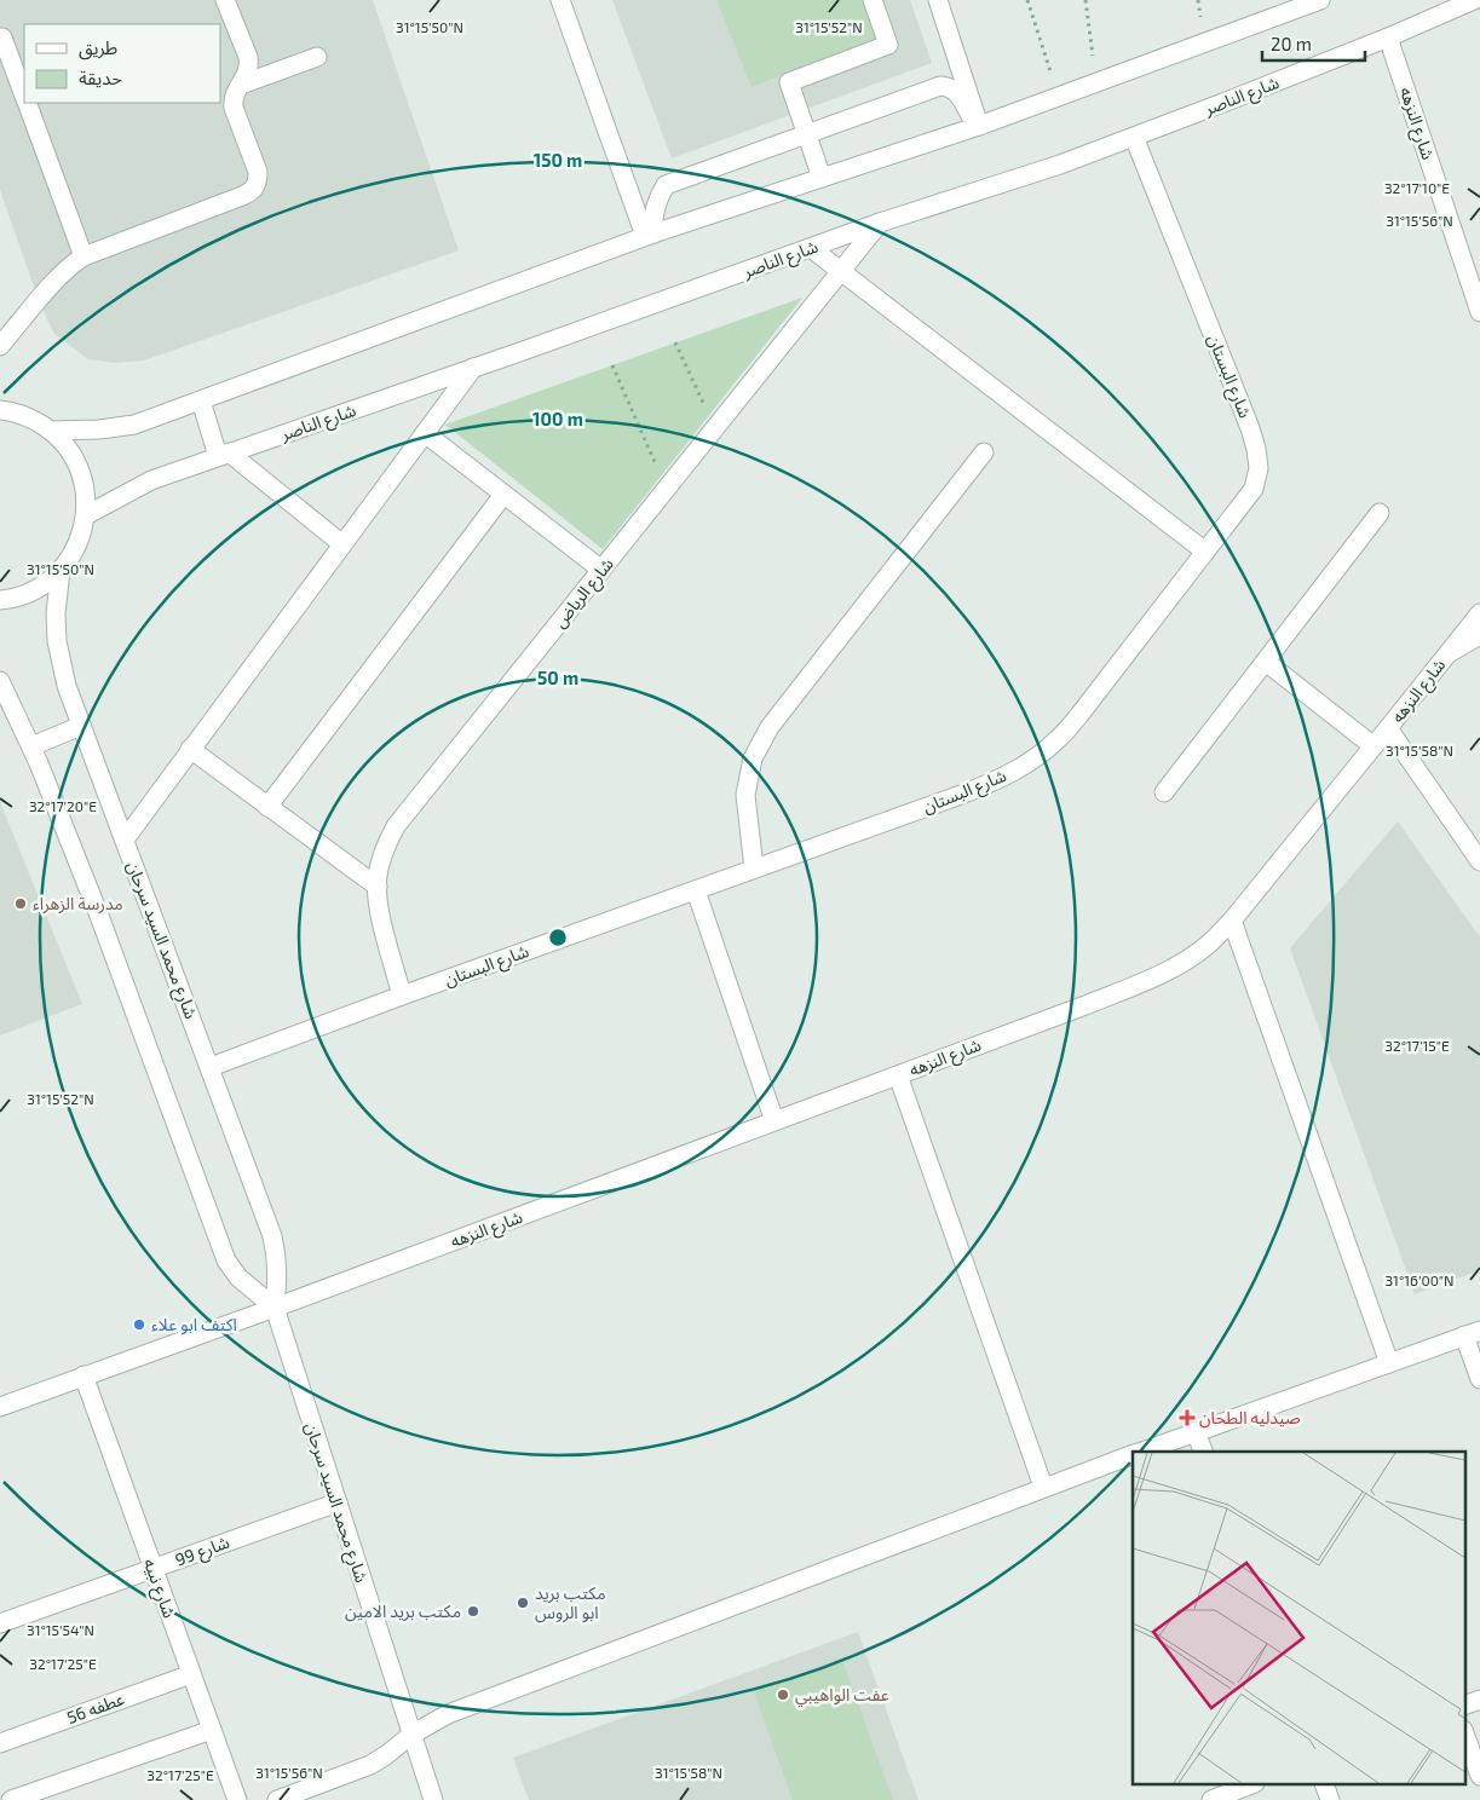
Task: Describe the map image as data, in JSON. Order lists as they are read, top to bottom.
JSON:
{
  "streets": {
    "street": [
      "شارع الناصر",
      "شارع النزهه",
      "شارع البستان",
      "شارع الرياض",
      "شارع محمد السيد سرحان",
      "شارع 99",
      "شارع نبيه",
      "عطفه 56"
    ]
  },
  "crossings": [
    ["شارع الناصر", "شارع النزهه"],
    ["شارع الناصر", "شارع البستان"],
    ["شارع الناصر", "شارع الرياض"],
    ["شارع النزهه", "شارع محمد السيد سرحان"],
    ["شارع النزهه", "شارع نبيه"],
    ["شارع البستان", "شارع الرياض"],
    ["شارع البستان", "شارع محمد السيد سرحان"],
    ["شارع محمد السيد سرحان", "شارع 99"],
    ["شارع 99", "شارع نبيه"],
    ["شارع نبيه", "عطفه 56"]
  ],
  "places": {
    "other": [
      "مدرسة الزهراء",
      "اكتف ابو علاء",
      "مكتب بريد ابو الروس",
      "مكتب بريد الامين",
      "عفت الواهيبي"
    ],
    "health": ["صيدليه الطحان"]
  },
  "legend": ["طريق", "حديقة"],
  "scale_bar": "20 m",
  "coordinates": [
    "31°15'50\"N",
    "31°15'52\"N",
    "32°17'10\"E",
    "31°15'56\"N",
    "31°15'58\"N",
    "32°17'20\"E",
    "32°17'15\"E",
    "31°16'00\"N",
    "31°15'54\"N",
    "32°17'25\"E"
  ],
  "rings": ["150 m", "100 m", "50 m"]
}
